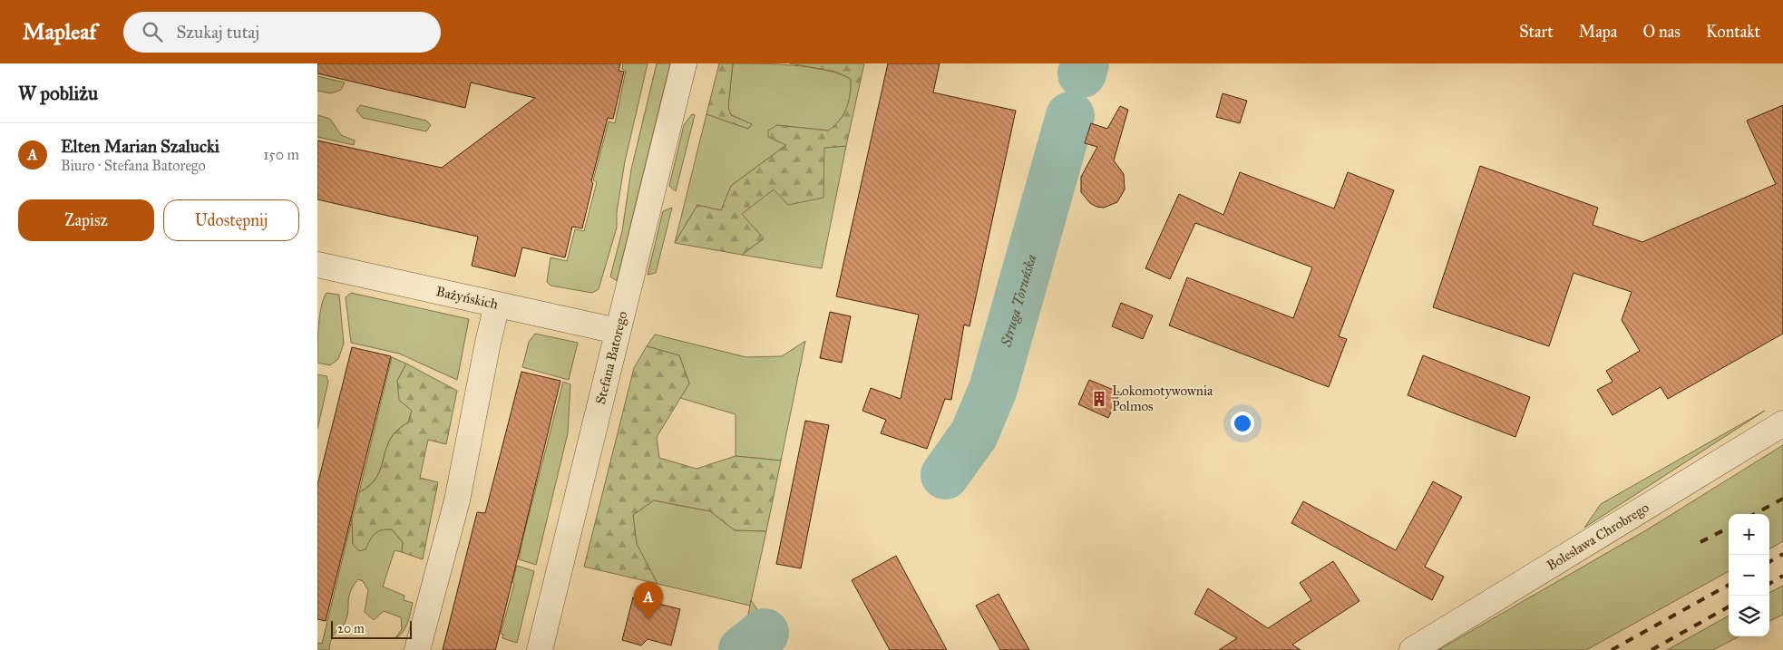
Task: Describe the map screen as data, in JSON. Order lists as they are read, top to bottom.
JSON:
{
  "streets": {
    "street": ["Bażyńskich", "Stefana Batorego", "Bolesława Chrobrego"]
  },
  "crossings": [
    ["Bażyńskich", "Stefana Batorego"]
  ],
  "water": ["Struga Toruńska"],
  "places": {
    "building": ["Lokomotywownia Polmos"]
  },
  "scale_bar": "20 m",
  "page": {
    "header": "Mapleaf",
    "search": "Szukaj tutaj",
    "nav": [
      "Start",
      "Mapa",
      "O nas",
      "Kontakt"
    ],
    "heading": "W pobliżu",
    "list": [
      {
        "mark": "A",
        "name": "Elten Marian Szalucki",
        "note": "Biuro · Stefana Batorego",
        "value": "150 m"
      }
    ],
    "buttons": ["Zapisz", "Udostępnij"],
    "map_buttons": ["+", "−"],
    "pins": "A",
    "scale": "20 m"
  }
}
